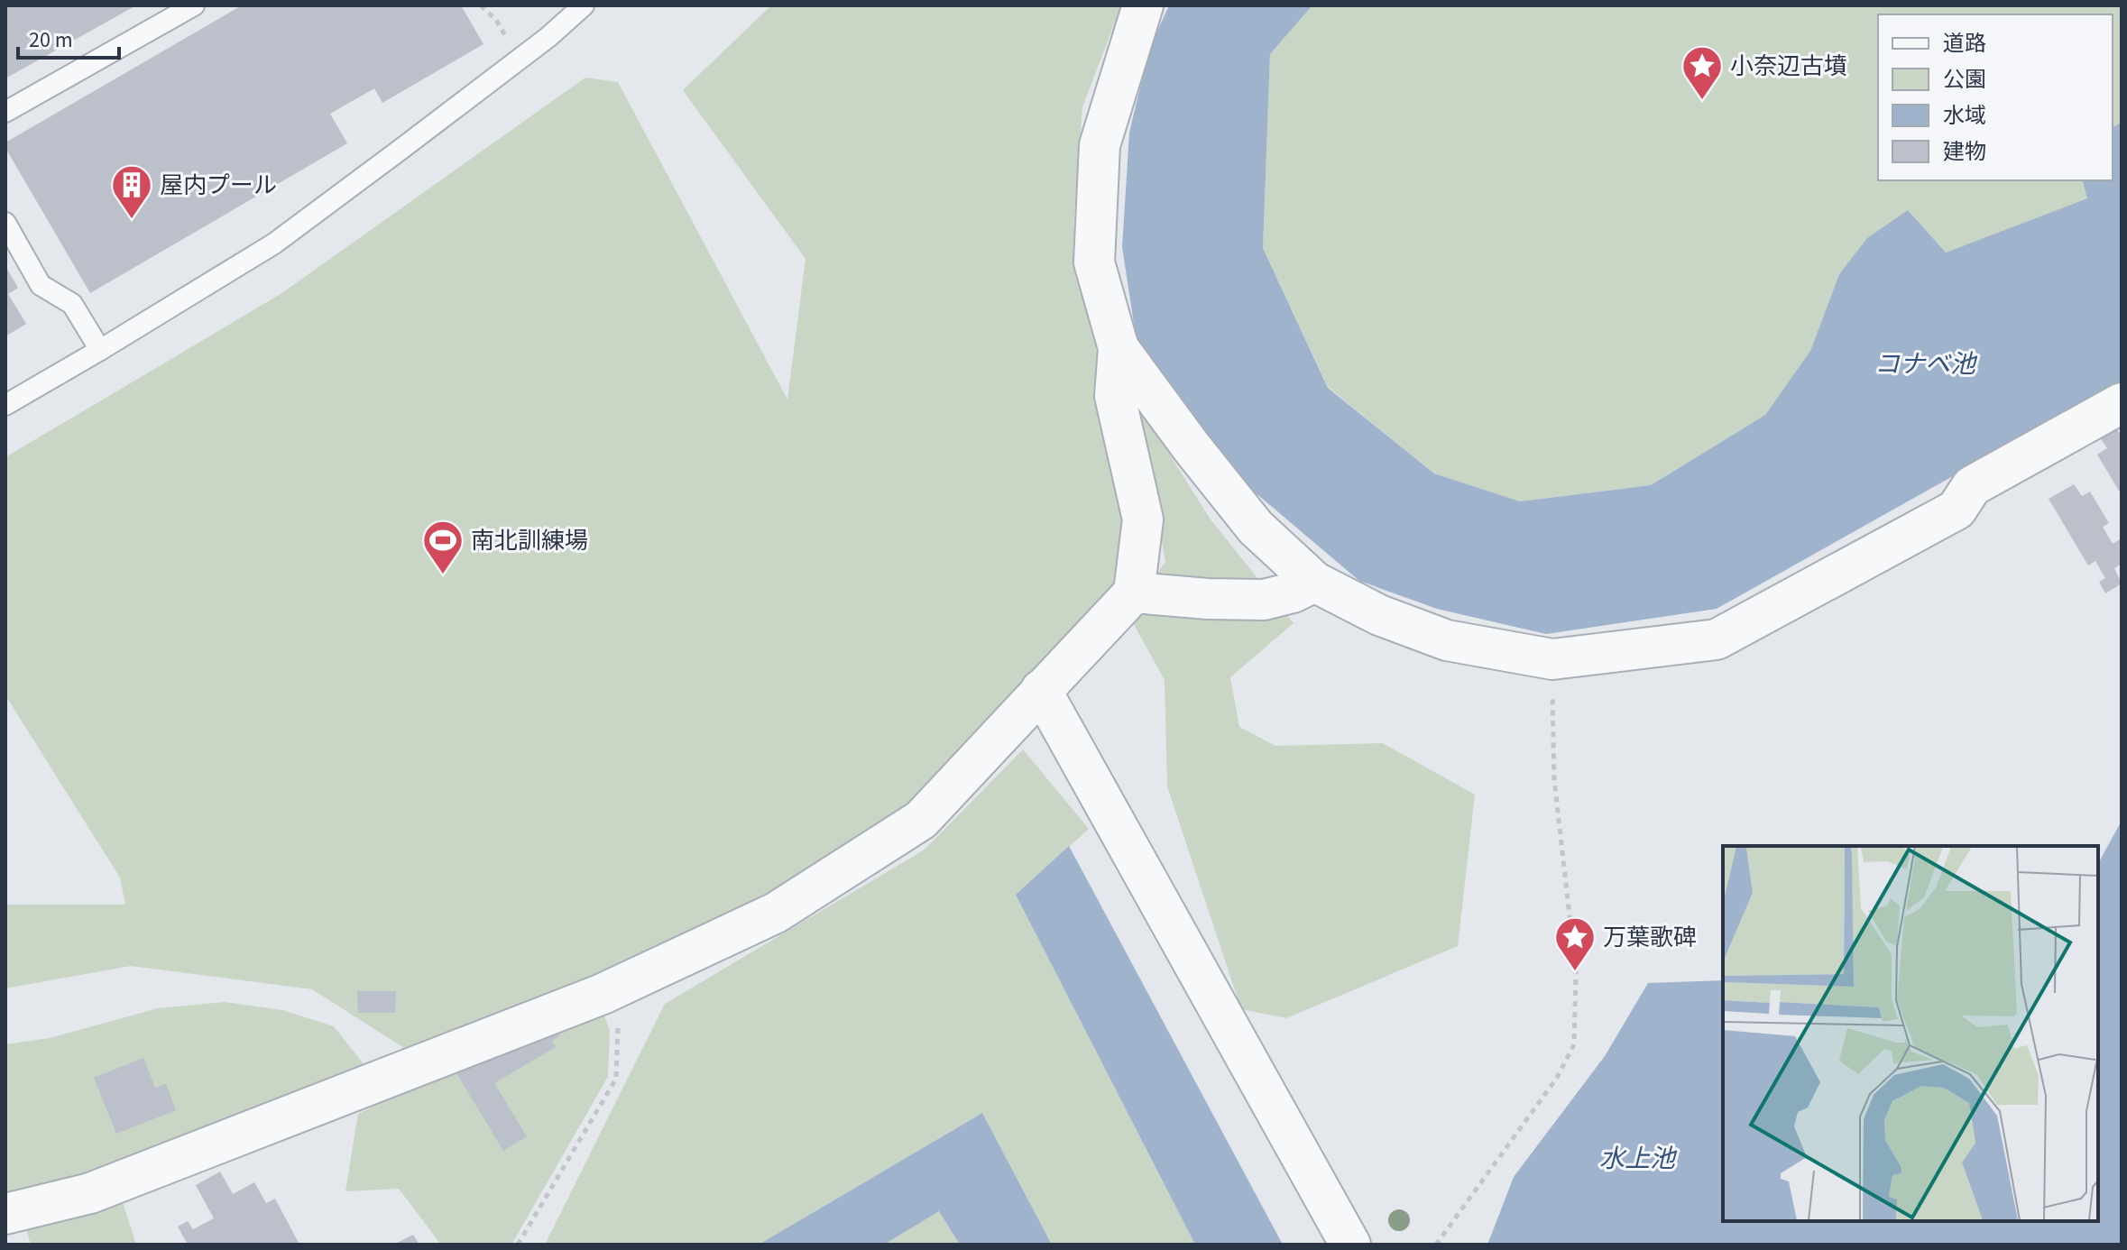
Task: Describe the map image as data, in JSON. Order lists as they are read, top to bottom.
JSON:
{
  "water": ["コナベ池", "水上池"],
  "places": {
    "place": ["小奈辺古墳", "万葉歌碑"],
    "building": ["屋内プール"],
    "sports": ["南北訓練場"]
  },
  "legend": [
    "道路",
    "公園",
    "水域",
    "建物"
  ],
  "scale_bar": "20 m"
}
